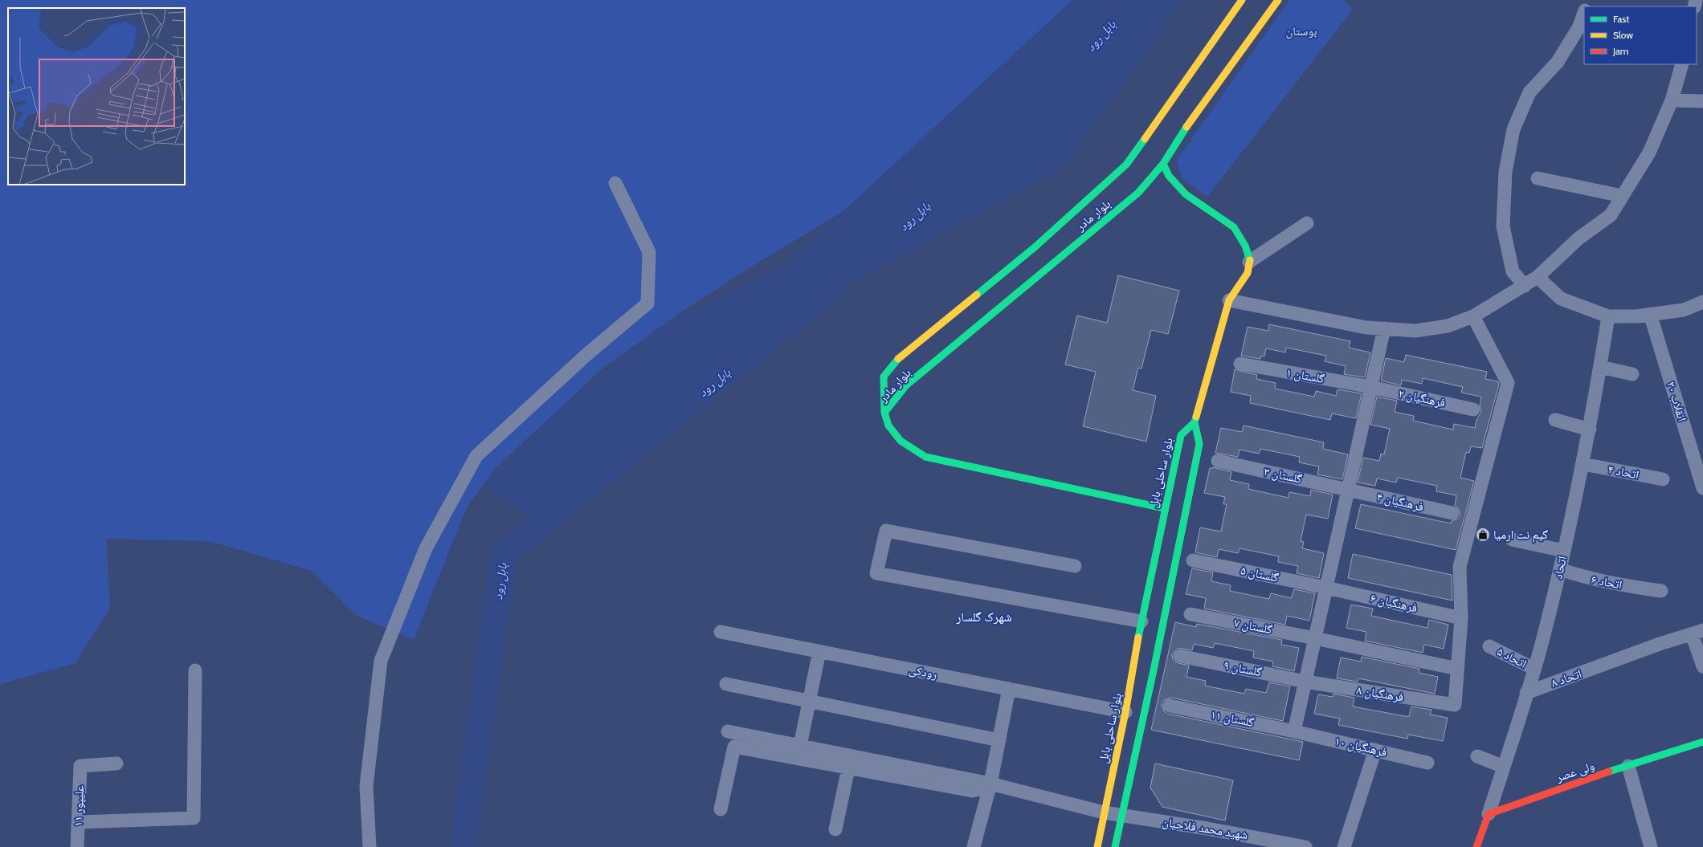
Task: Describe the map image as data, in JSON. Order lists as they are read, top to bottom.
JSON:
{
  "streets": {
    "main road": ["بلوار مادر", "بلوار ساحلی بابل", "ولی عصر"],
    "street": [
      "گلستان ۱",
      "فرهنگیان ۲",
      "انقلاب ۲۰",
      "اتحاد ۴",
      "گلستان ۳",
      "فرهنگیان ۴",
      "اتحاد",
      "گلستان ۵",
      "اتحاد ۶",
      "فرهنگیان ۶",
      "گلستان ۷",
      "اتحاد ۵",
      "گلستان ۹",
      "رودکی",
      "اتحاد ۸",
      "فرهنگیان ۸",
      "گلستان ۱۱",
      "فرهنگیان ۱۰",
      "علیپور ۱۱",
      "شهید محمد فلاحیان"
    ]
  },
  "crossings": [
    ["بلوار مادر", "بلوار ساحلی بابل"],
    ["گلستان ۱", "فرهنگیان ۲"],
    ["اتحاد ۴", "اتحاد"],
    ["بلوار ساحلی بابل", "رودکی"],
    ["بلوار ساحلی بابل", "شهید محمد فلاحیان"],
    ["گلستان ۳", "فرهنگیان ۴"],
    ["اتحاد", "اتحاد ۶"],
    ["اتحاد", "اتحاد ۵"],
    ["اتحاد", "اتحاد ۸"],
    ["اتحاد", "ولی عصر"],
    ["گلستان ۵", "فرهنگیان ۶"],
    ["گلستان ۷", "فرهنگیان ۸"],
    ["گلستان ۹", "فرهنگیان ۸"],
    ["گلستان ۱۱", "فرهنگیان ۱۰"]
  ],
  "districts": ["شهرک گلسار"],
  "water": ["بابل رود"],
  "parks": ["بوستان"],
  "places": {
    "shop": ["گیم نت ارمیا"]
  },
  "legend": ["Fast", "Slow", "Jam"]
}
